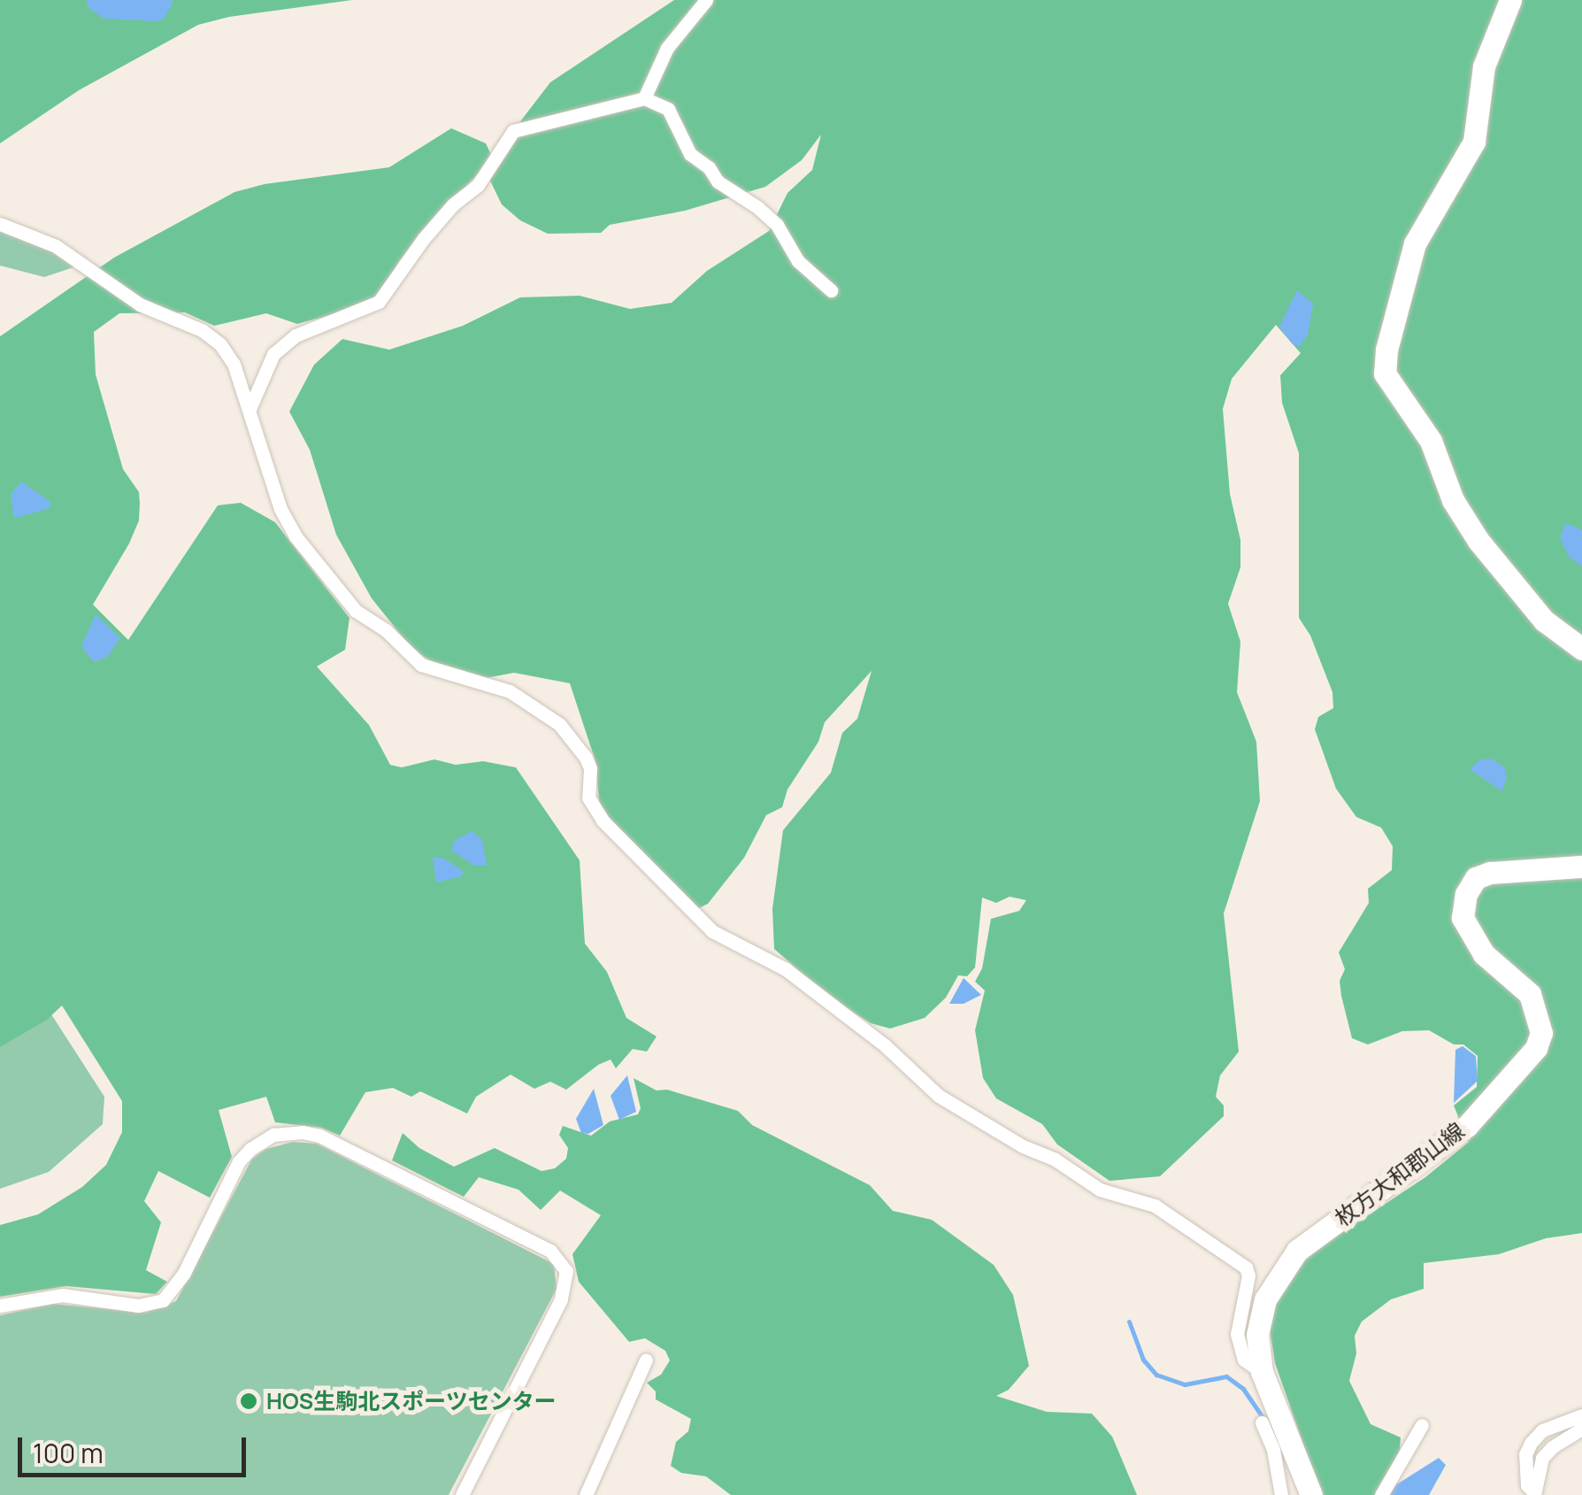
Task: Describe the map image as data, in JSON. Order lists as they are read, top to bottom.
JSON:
{
  "streets": {
    "main road": ["枚方大和郡山線"]
  },
  "places": ["HOS生駒北スポーツセンター"],
  "scale_bar": "100 m"
}
